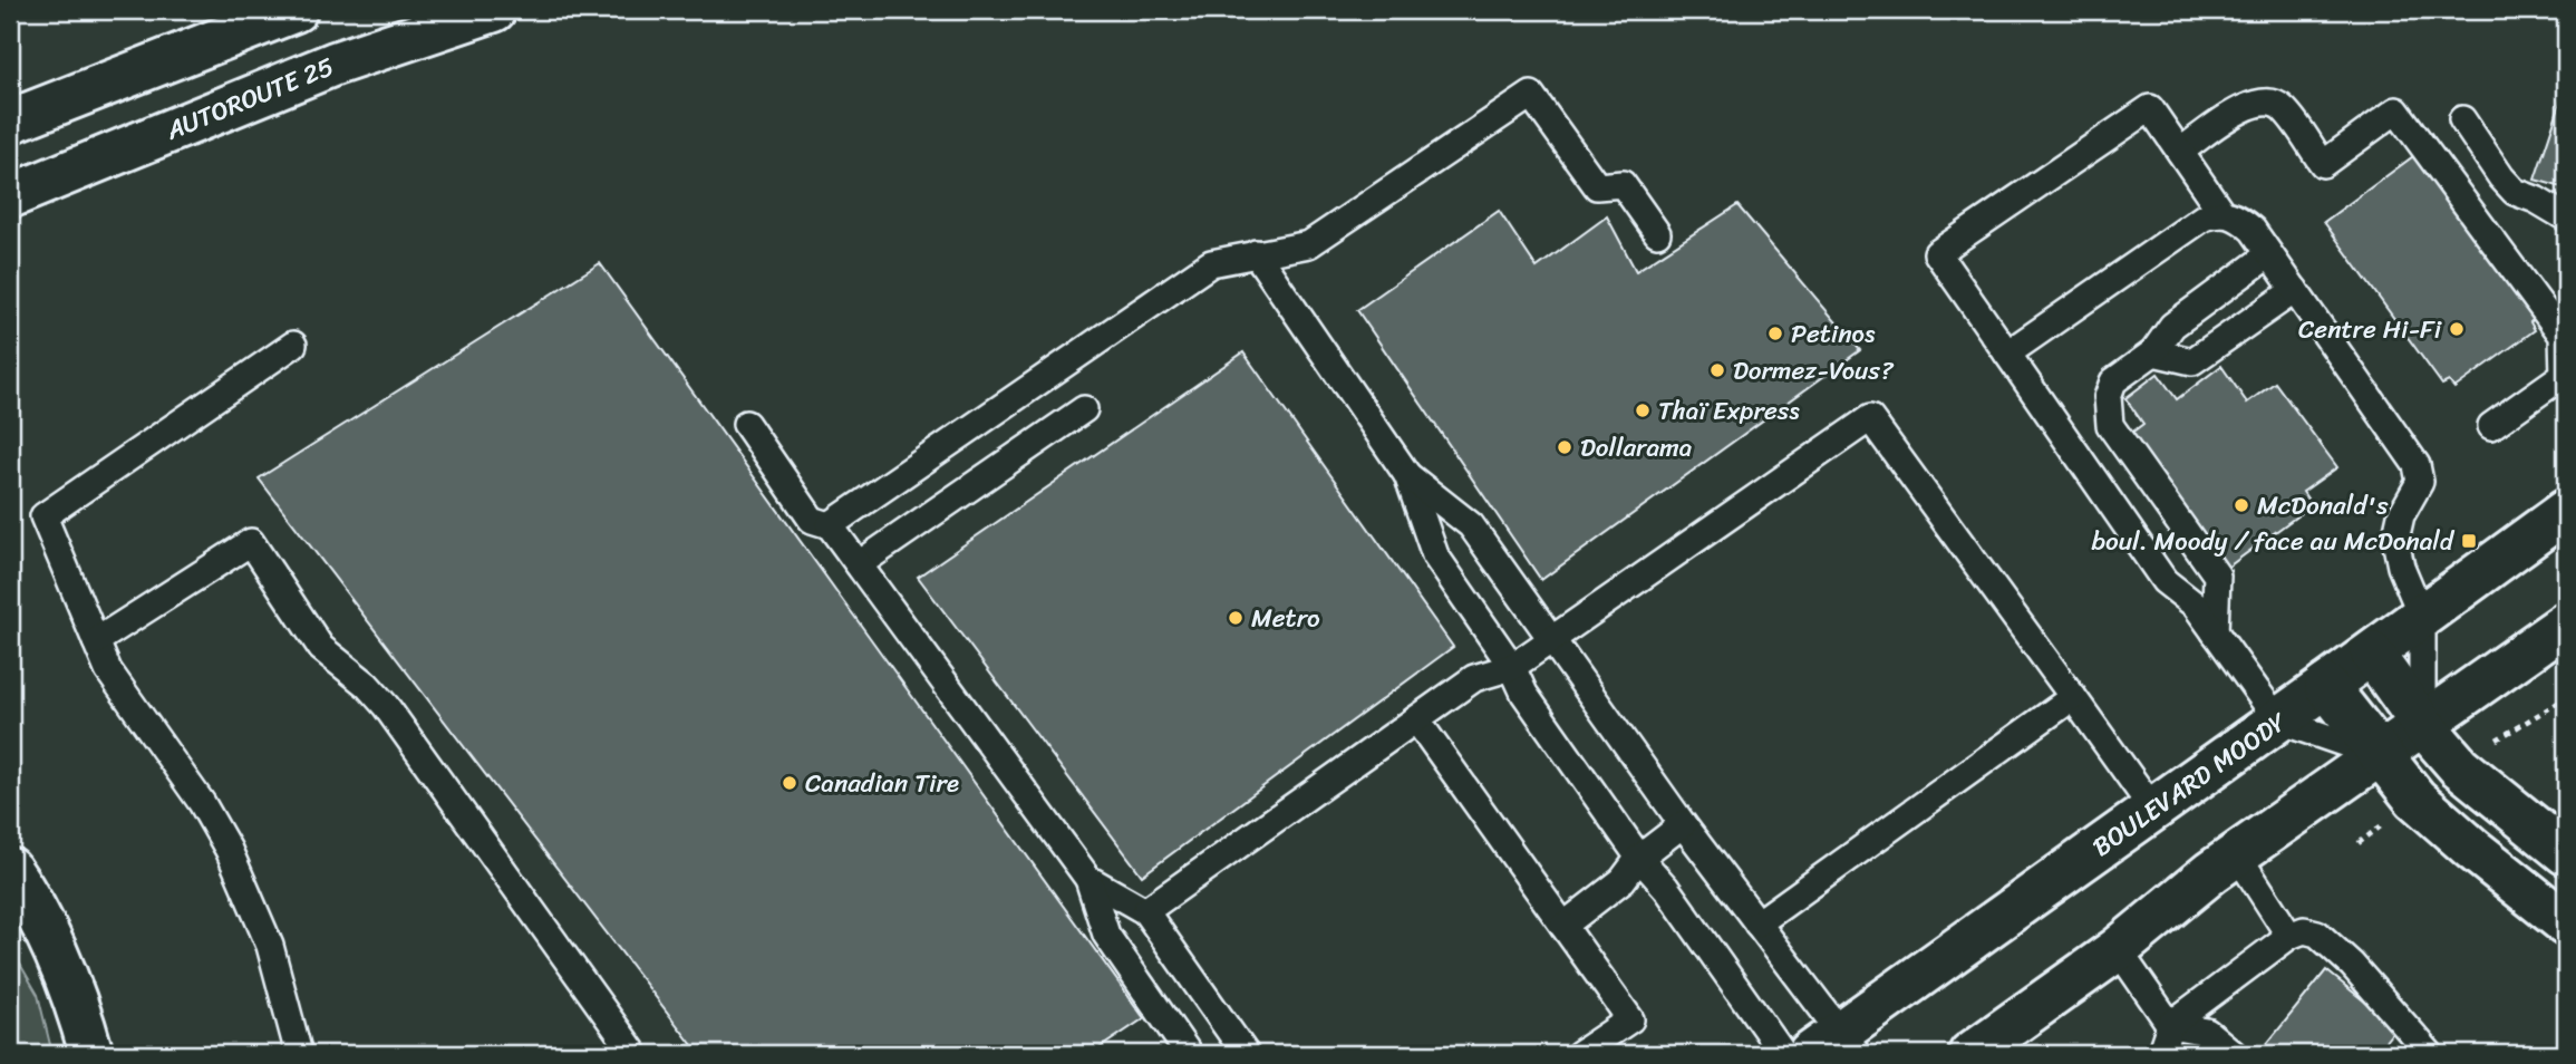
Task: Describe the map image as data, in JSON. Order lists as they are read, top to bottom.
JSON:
{
  "streets": {
    "main road": ["AUTOROUTE 25", "BOULEVARD MOODY"]
  },
  "places": {
    "other": [
      "Centre Hi-Fi",
      "Petinos",
      "Dormez-Vous?",
      "Thaï Express",
      "Dollarama",
      "McDonald's",
      "Metro",
      "Canadian Tire"
    ],
    "transit": ["boul. Moody / face au McDonald"]
  }
}
